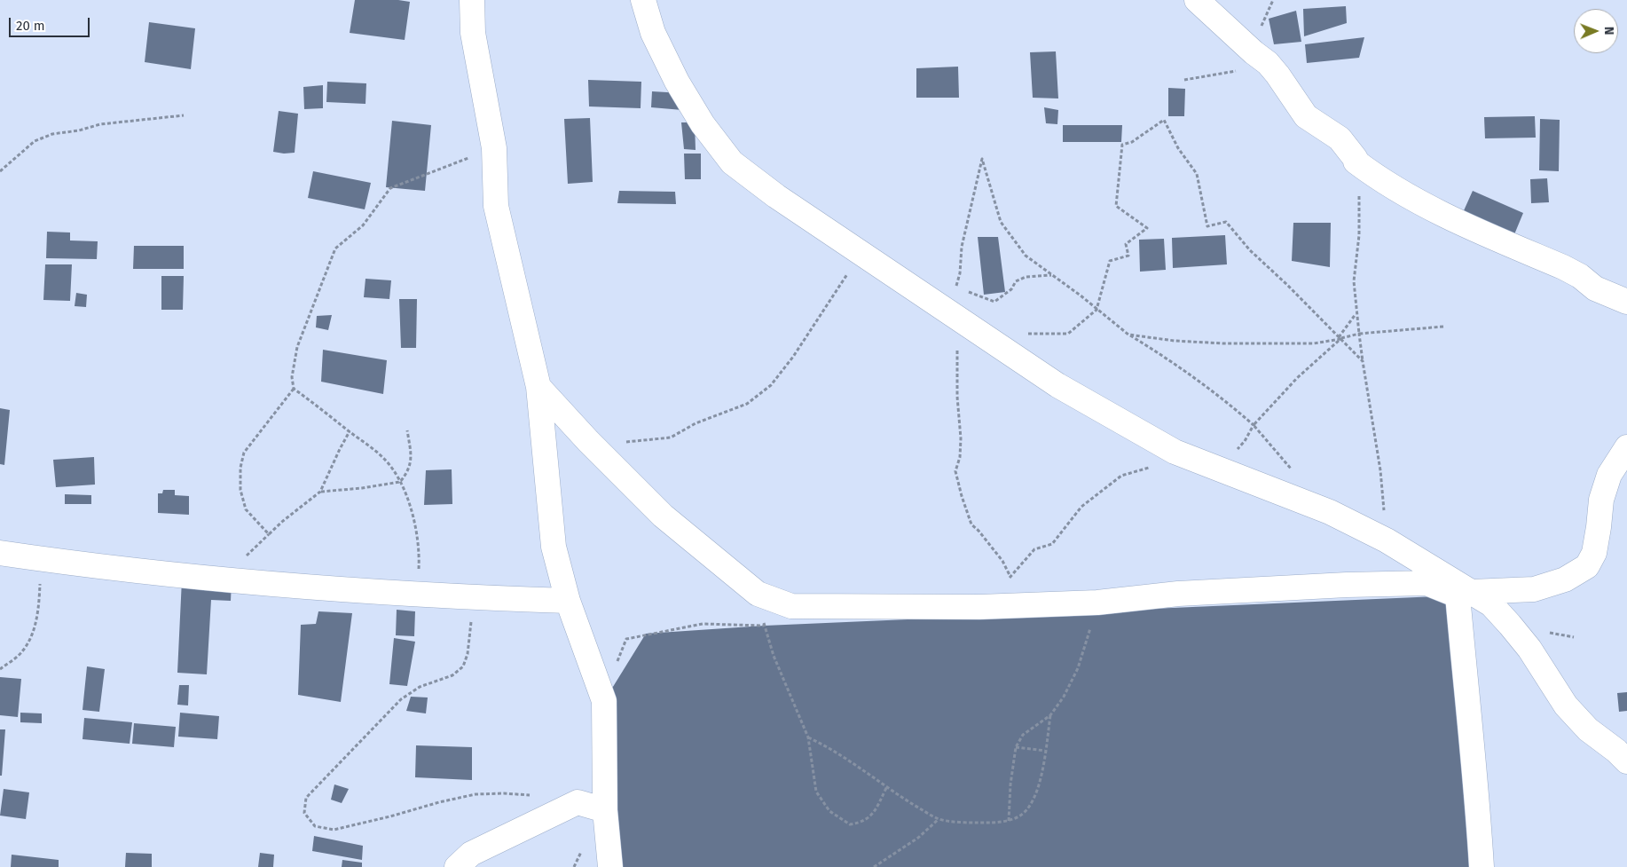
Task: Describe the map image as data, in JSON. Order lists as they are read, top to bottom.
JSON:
{
  "scale_bar": "20 m",
  "north": "right"
}
